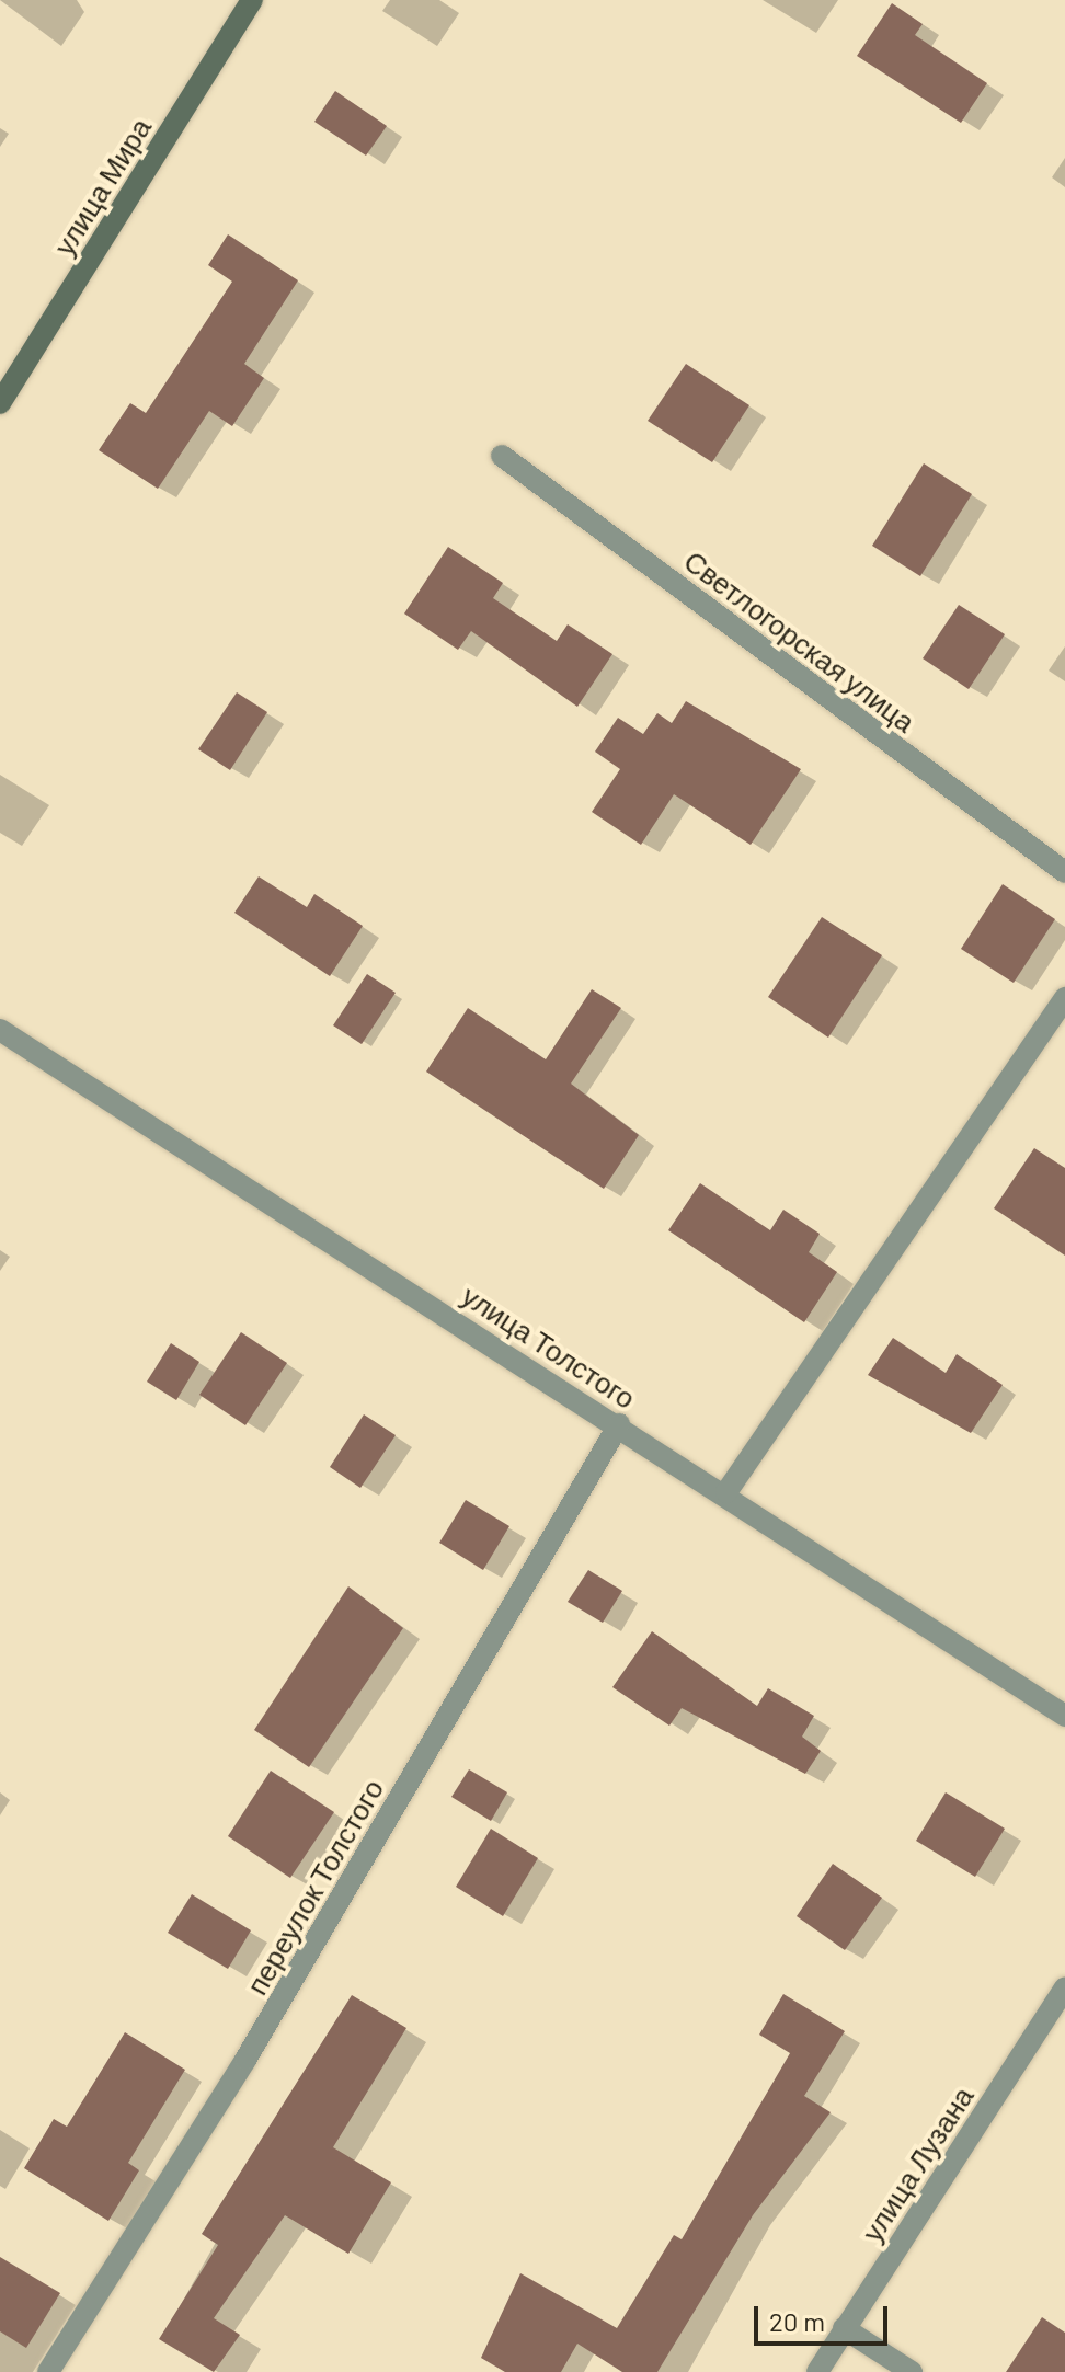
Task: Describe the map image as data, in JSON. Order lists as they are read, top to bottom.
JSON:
{
  "streets": {
    "main road": ["улица Мира"],
    "street": [
      "Светлогорская улица",
      "улица Толстого",
      "переулок Толстого",
      "улица Лузана"
    ]
  },
  "crossings": [
    ["улица Толстого", "переулок Толстого"]
  ],
  "scale_bar": "20 m"
}
